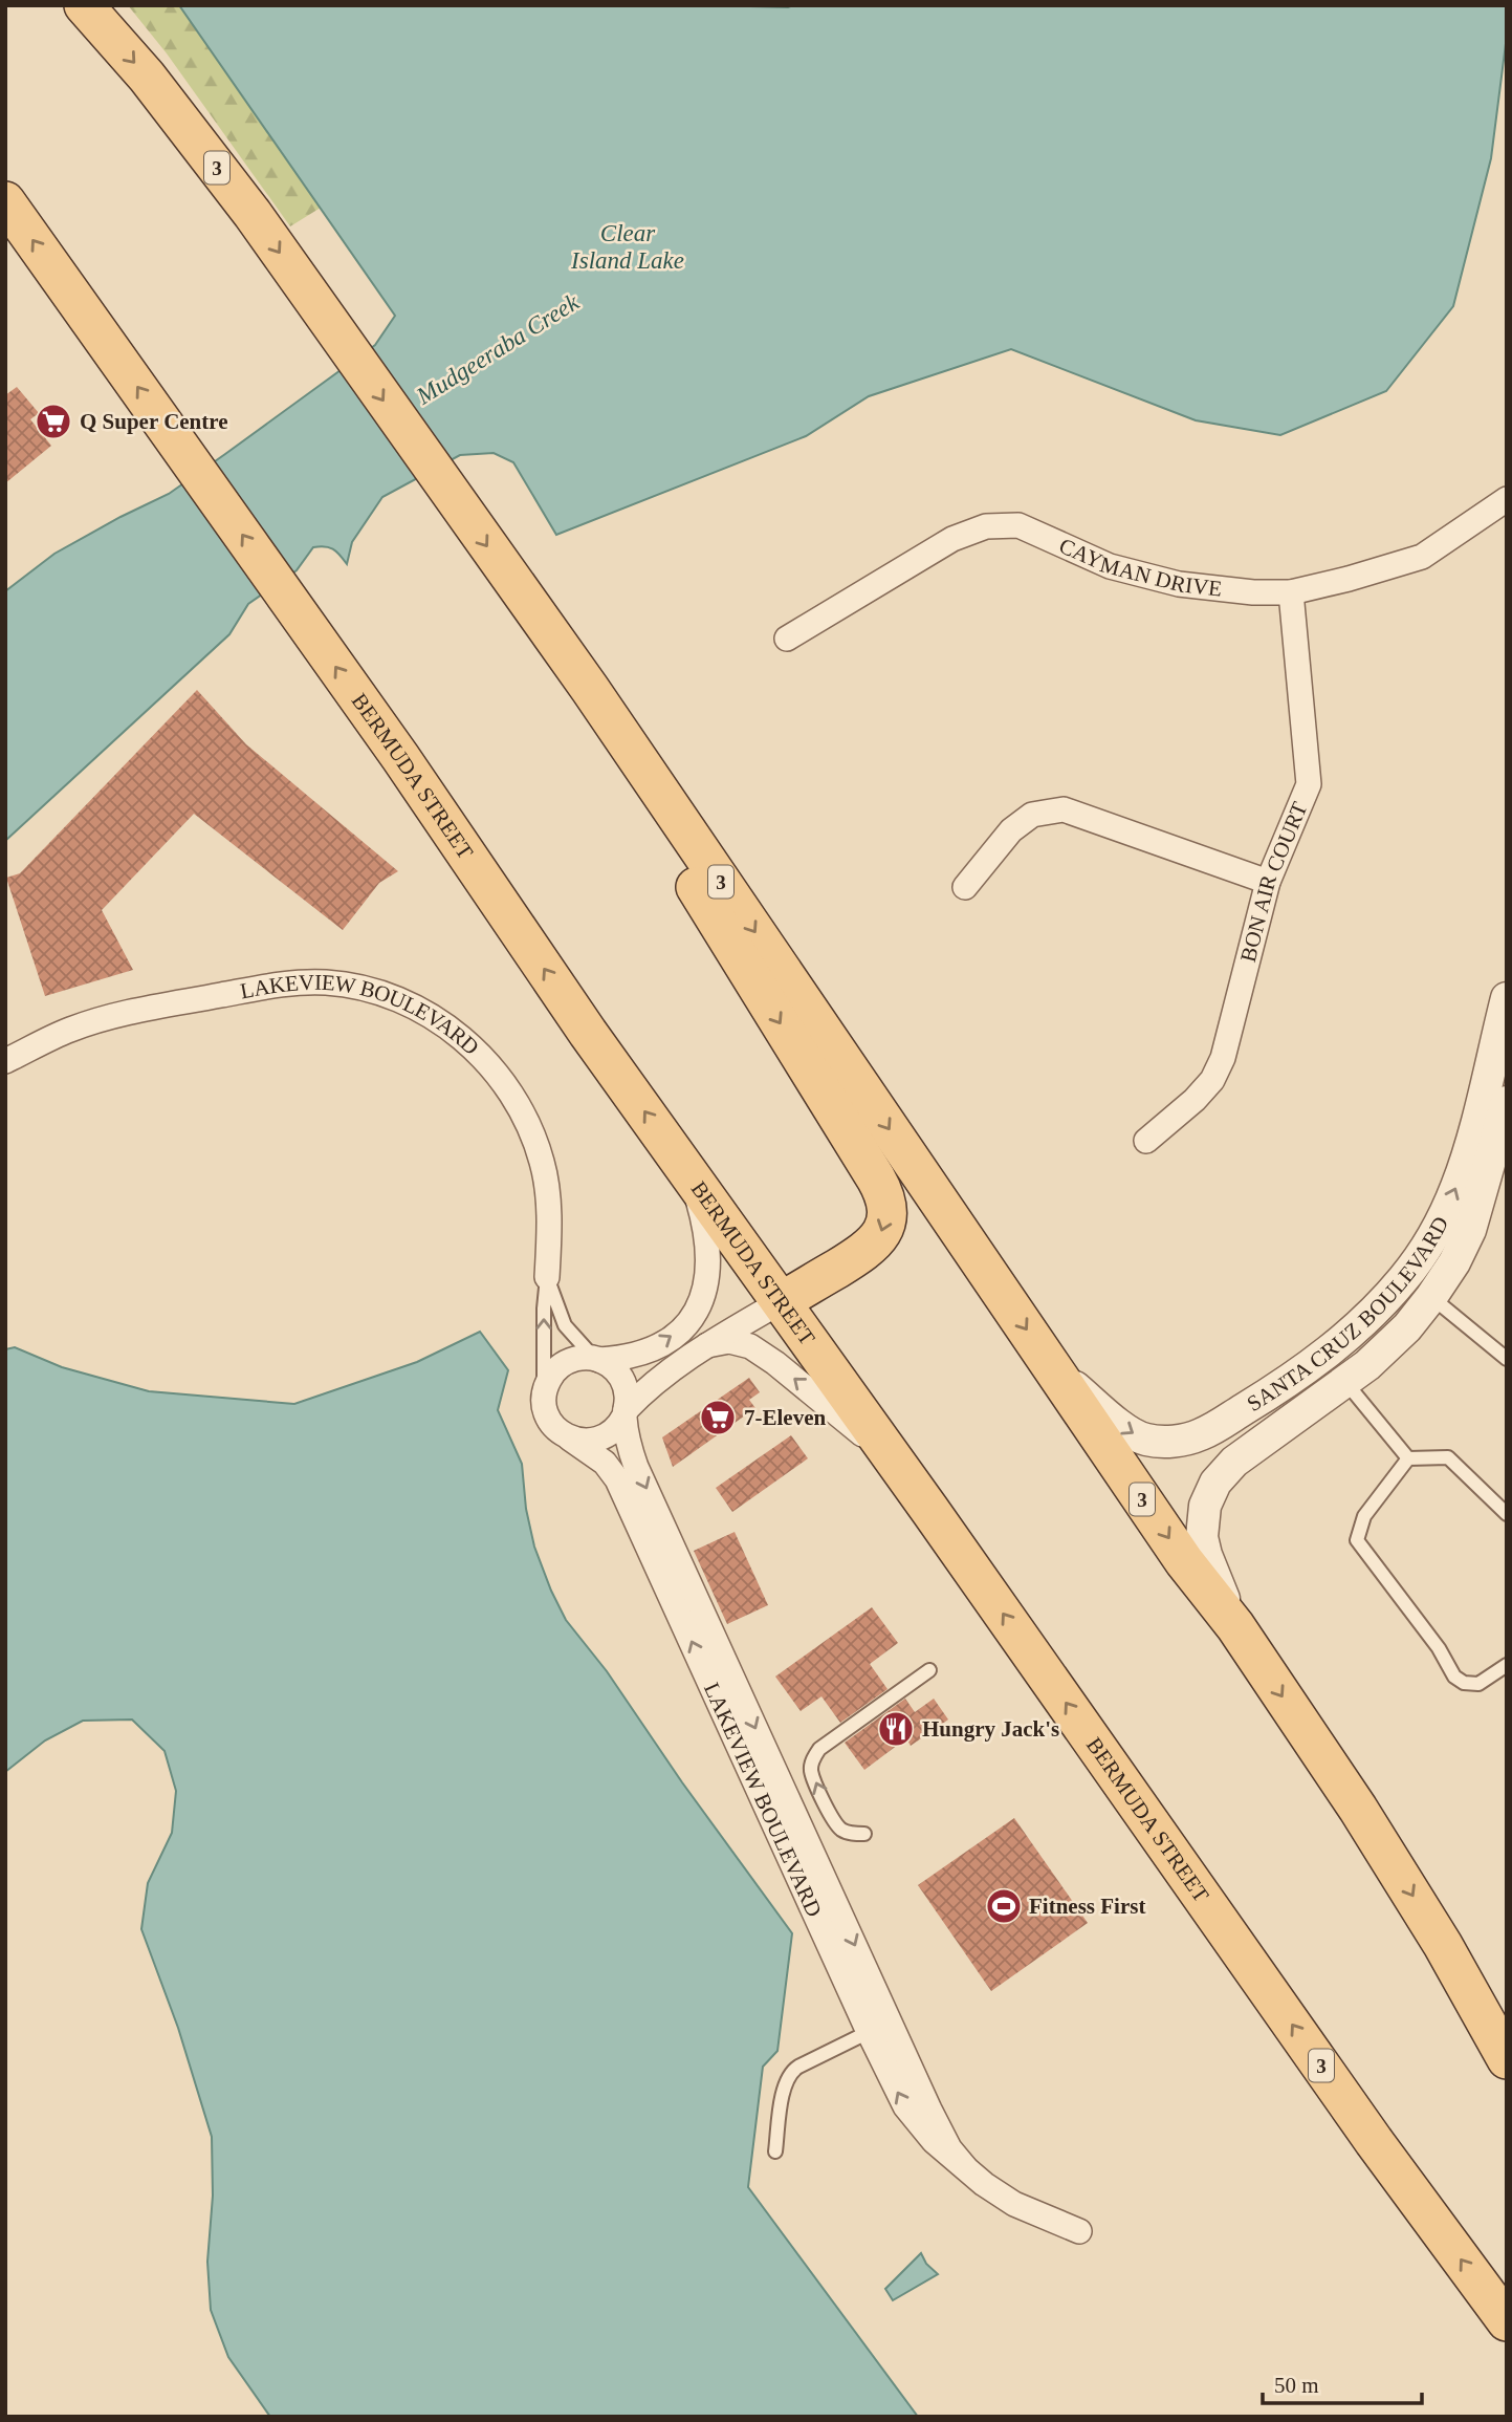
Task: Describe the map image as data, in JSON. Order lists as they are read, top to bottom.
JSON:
{
  "streets": {
    "main road": ["3", "BERMUDA STREET"],
    "street": [
      "CAYMAN DRIVE",
      "BON AIR COURT",
      "LAKEVIEW BOULEVARD",
      "SANTA CRUZ BOULEVARD"
    ]
  },
  "crossings": [
    ["3", "SANTA CRUZ BOULEVARD"],
    ["CAYMAN DRIVE", "BON AIR COURT"]
  ],
  "water": ["Clear Island Lake", "Mudgeeraba Creek"],
  "places": {
    "supermarket": ["Q Super Centre", "7-Eleven"],
    "restaurant": ["Hungry Jack's"],
    "sports": ["Fitness First"]
  },
  "scale_bar": "50 m"
}
